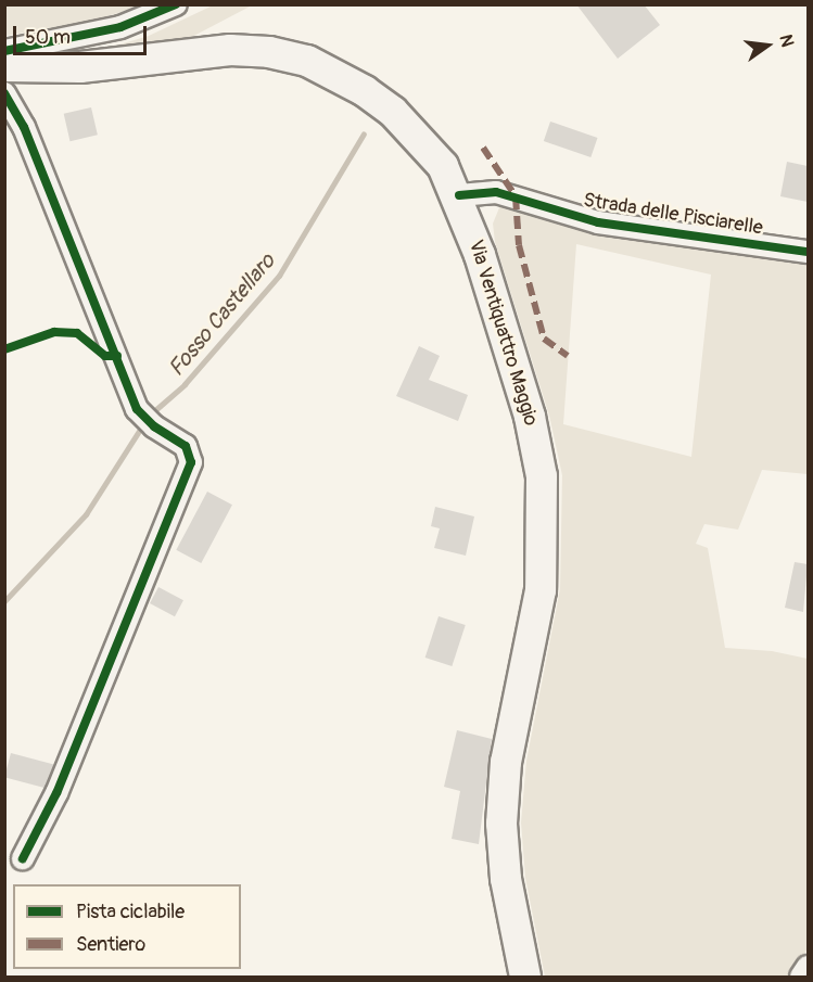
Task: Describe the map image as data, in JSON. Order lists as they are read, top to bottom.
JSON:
{
  "streets": {
    "main road": ["Via Ventiquattro Maggio"],
    "street": ["Strada delle Pisciarelle"]
  },
  "crossings": [
    ["Strada delle Pisciarelle", "Via Ventiquattro Maggio"]
  ],
  "water": ["Fosso Castellaro"],
  "legend": ["Pista ciclabile", "Sentiero"],
  "scale_bar": "50 m",
  "north": "right"
}
